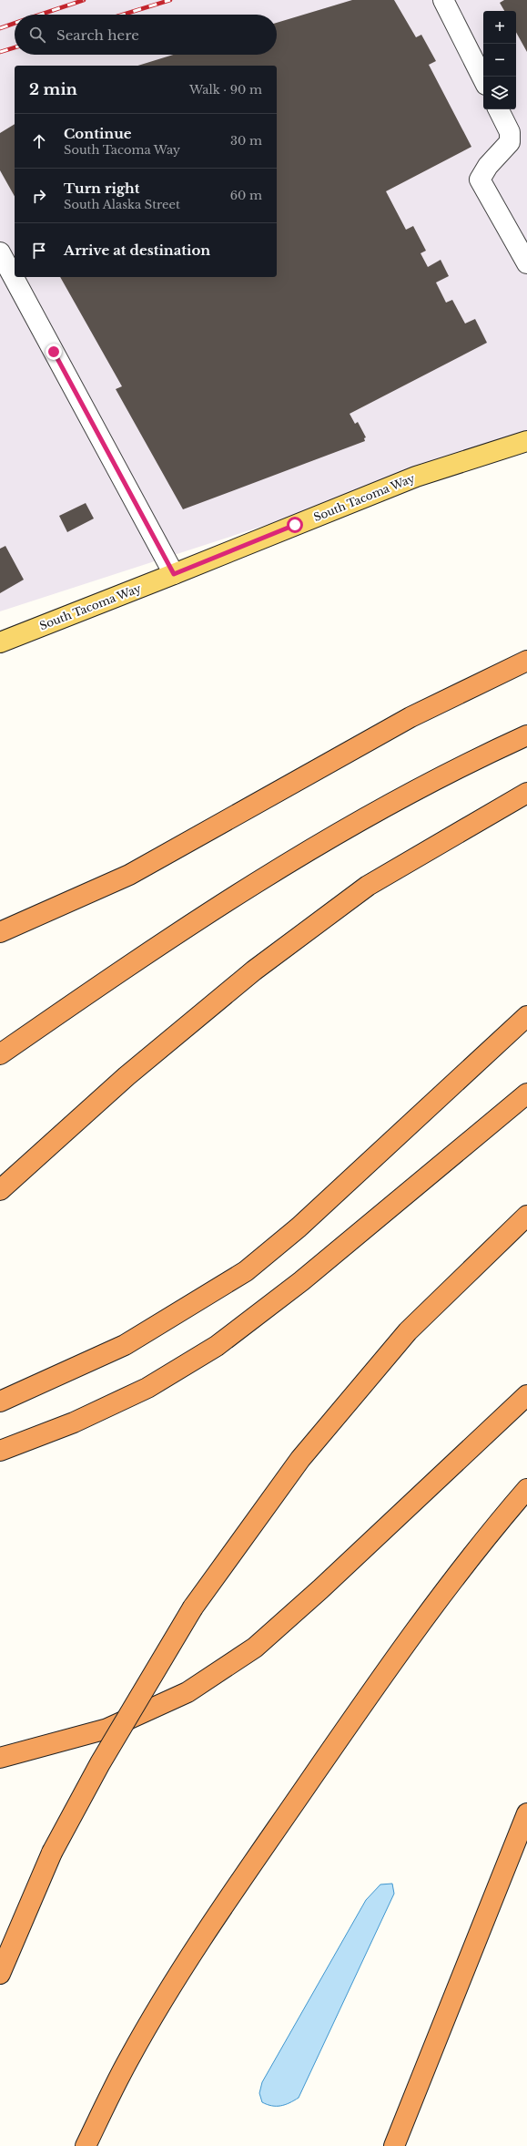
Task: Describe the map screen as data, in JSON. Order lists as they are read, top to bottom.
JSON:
{
  "streets": {
    "main road": ["South Tacoma Way"]
  },
  "page": {
    "map_buttons": ["+", "−"],
    "search": "Search here",
    "heading": ["2 min", "Walk · 90 m"],
    "list": [
      ["Continue", "South Tacoma Way", "30 m"],
      ["Turn right", "South Alaska Street", "60 m"],
      "Arrive at destination"
    ]
  }
}
